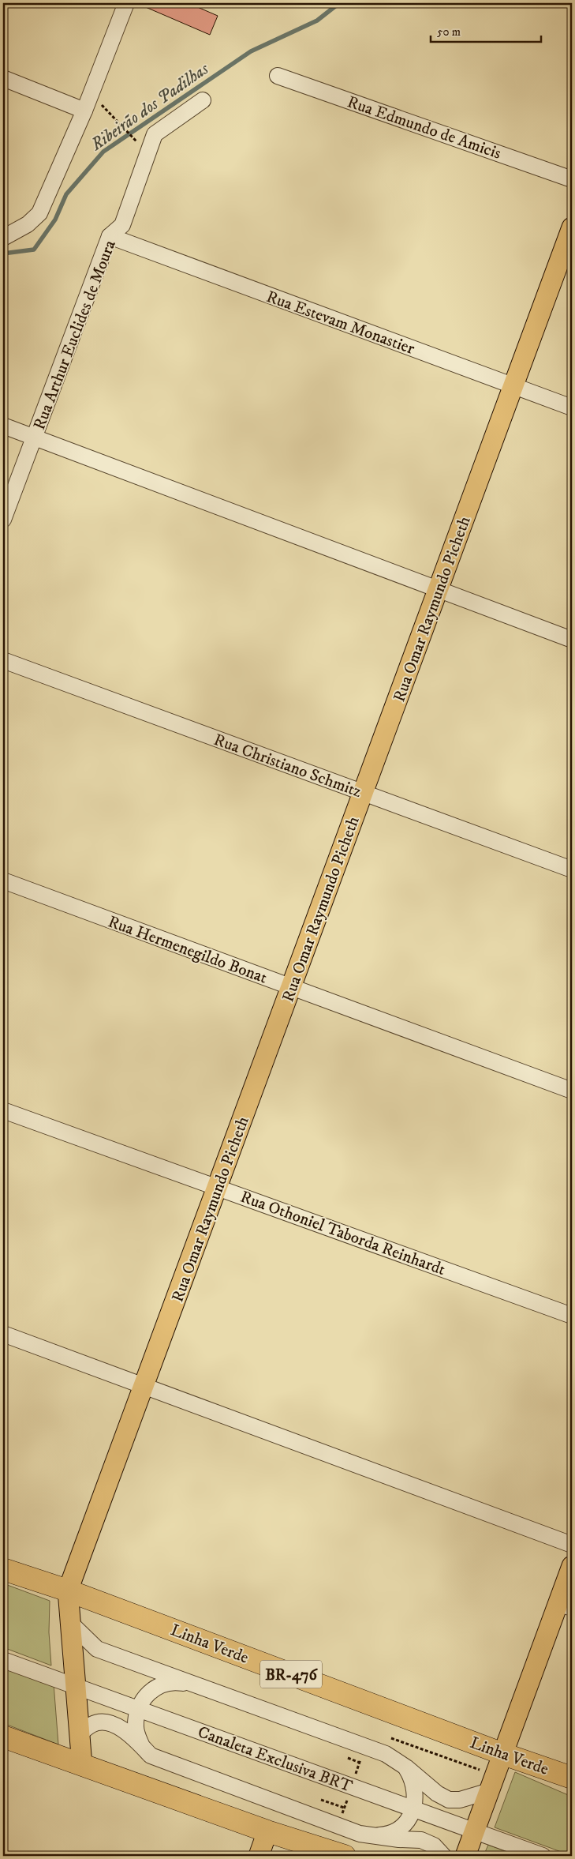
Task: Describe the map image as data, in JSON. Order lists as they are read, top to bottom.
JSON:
{
  "streets": {
    "highway": ["Linha Verde", "BR-476"],
    "main road": ["Rua Omar Raymundo Picheth"],
    "street": [
      "Rua Edmundo de Amicis",
      "Rua Estevam Monastier",
      "Rua Arthur Euclides de Moura",
      "Rua Christiano Schmitz",
      "Rua Hermenegildo Bonat",
      "Rua Othoniel Taborda Reinhardt",
      "Canaleta Exclusiva BRT"
    ]
  },
  "crossings": [
    ["Rua Estevam Monastier", "Rua Arthur Euclides de Moura"],
    ["Rua Estevam Monastier", "Rua Omar Raymundo Picheth"],
    ["Rua Omar Raymundo Picheth", "Rua Christiano Schmitz"],
    ["Rua Omar Raymundo Picheth", "Rua Hermenegildo Bonat"],
    ["Rua Omar Raymundo Picheth", "Rua Othoniel Taborda Reinhardt"],
    ["Rua Omar Raymundo Picheth", "Linha Verde"]
  ],
  "water": ["Ribeirão dos Padilhas"],
  "scale_bar": "50 m"
}
